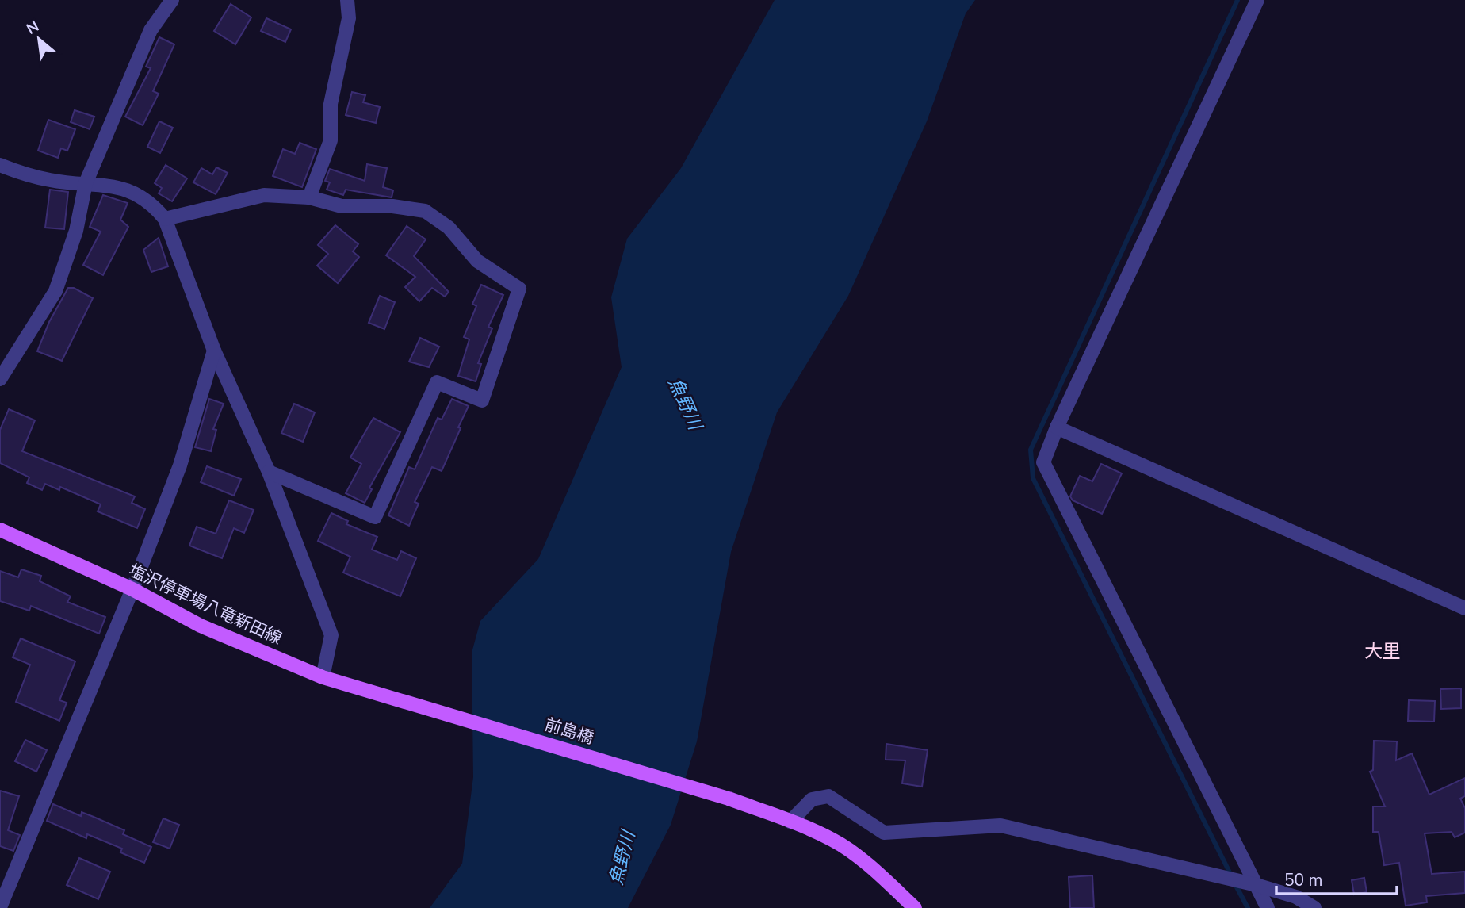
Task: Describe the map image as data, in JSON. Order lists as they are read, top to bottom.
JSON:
{
  "streets": {
    "main road": ["塩沢停車場八竜新田線", "前島橋"]
  },
  "crossings": [
    ["塩沢停車場八竜新田線", "前島橋"]
  ],
  "districts": ["大里"],
  "water": ["魚野川"],
  "scale_bar": "50 m",
  "north": "top left"
}
